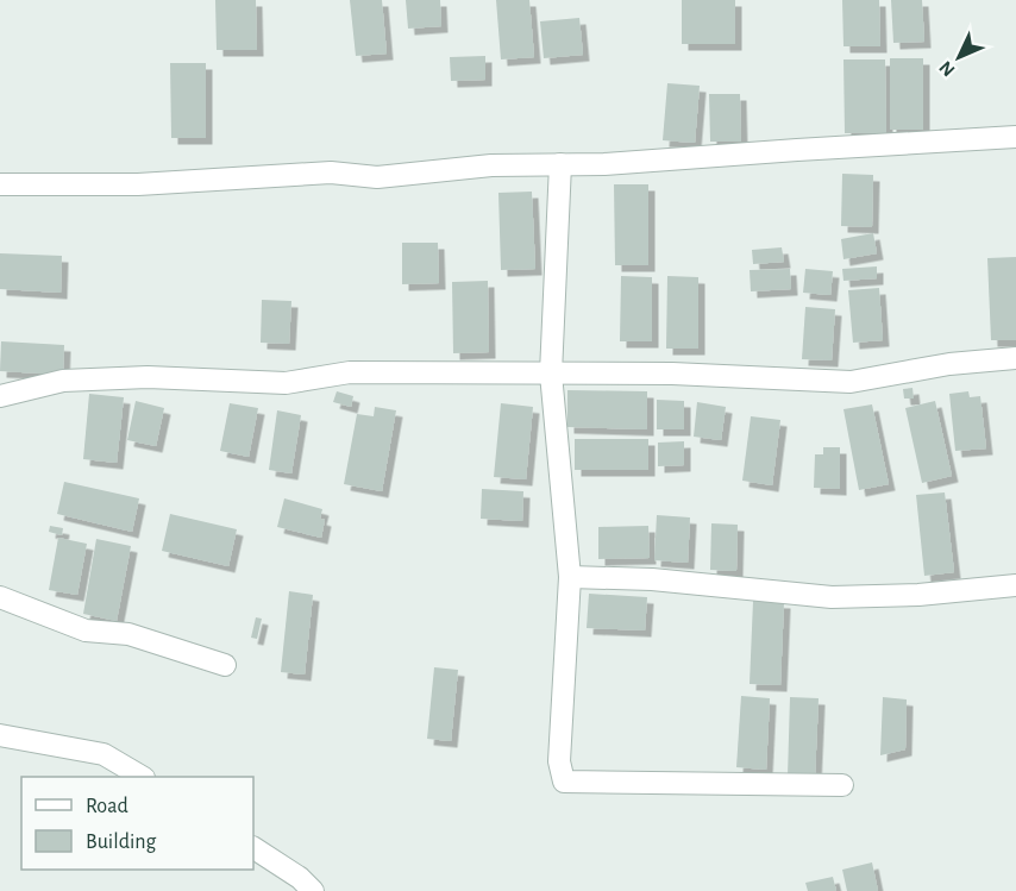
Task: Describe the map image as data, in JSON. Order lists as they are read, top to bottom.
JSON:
{
  "legend": ["Road", "Building"],
  "north": "bottom left"
}
